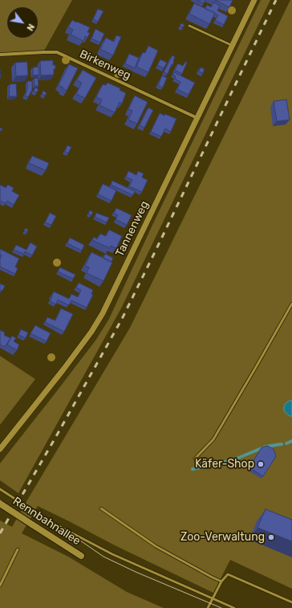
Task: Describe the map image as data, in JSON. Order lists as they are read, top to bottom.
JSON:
{
  "streets": {
    "main road": ["Rennbahnallee"],
    "street": ["Birkenweg", "Tannenweg"]
  },
  "crossings": [
    ["Birkenweg", "Tannenweg"]
  ],
  "places": ["Käfer-Shop", "Zoo-Verwaltung"],
  "north": "bottom right"
}
